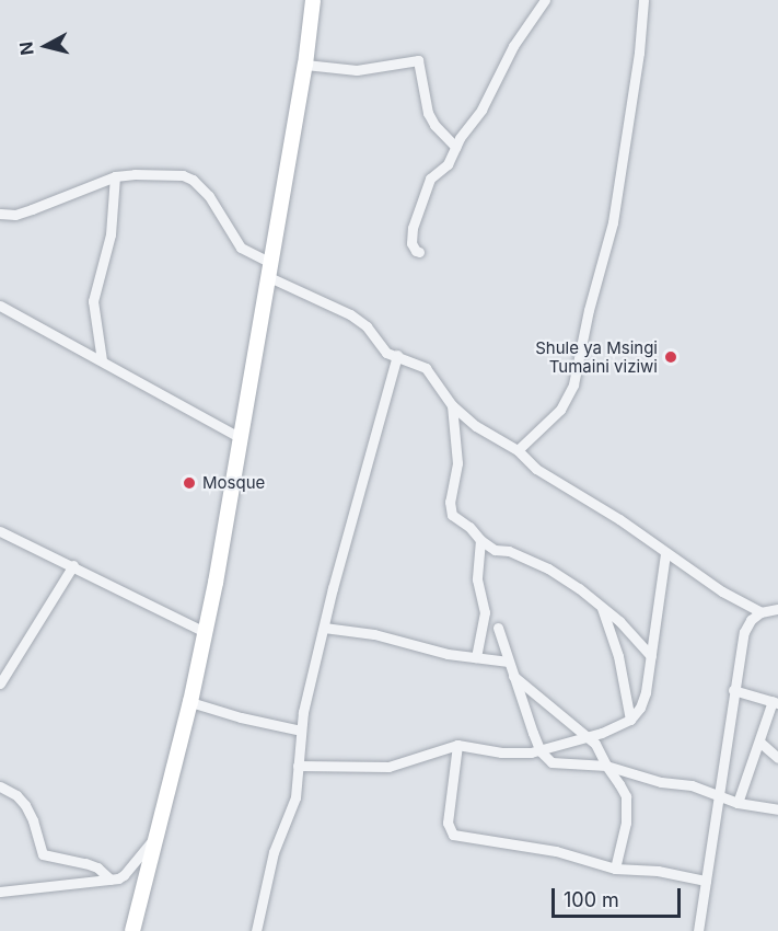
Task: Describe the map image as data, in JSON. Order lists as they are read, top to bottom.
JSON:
{
  "places": ["Shule ya Msingi Tumaini viziwi", "Mosque"],
  "scale_bar": "100 m",
  "north": "left"
}
